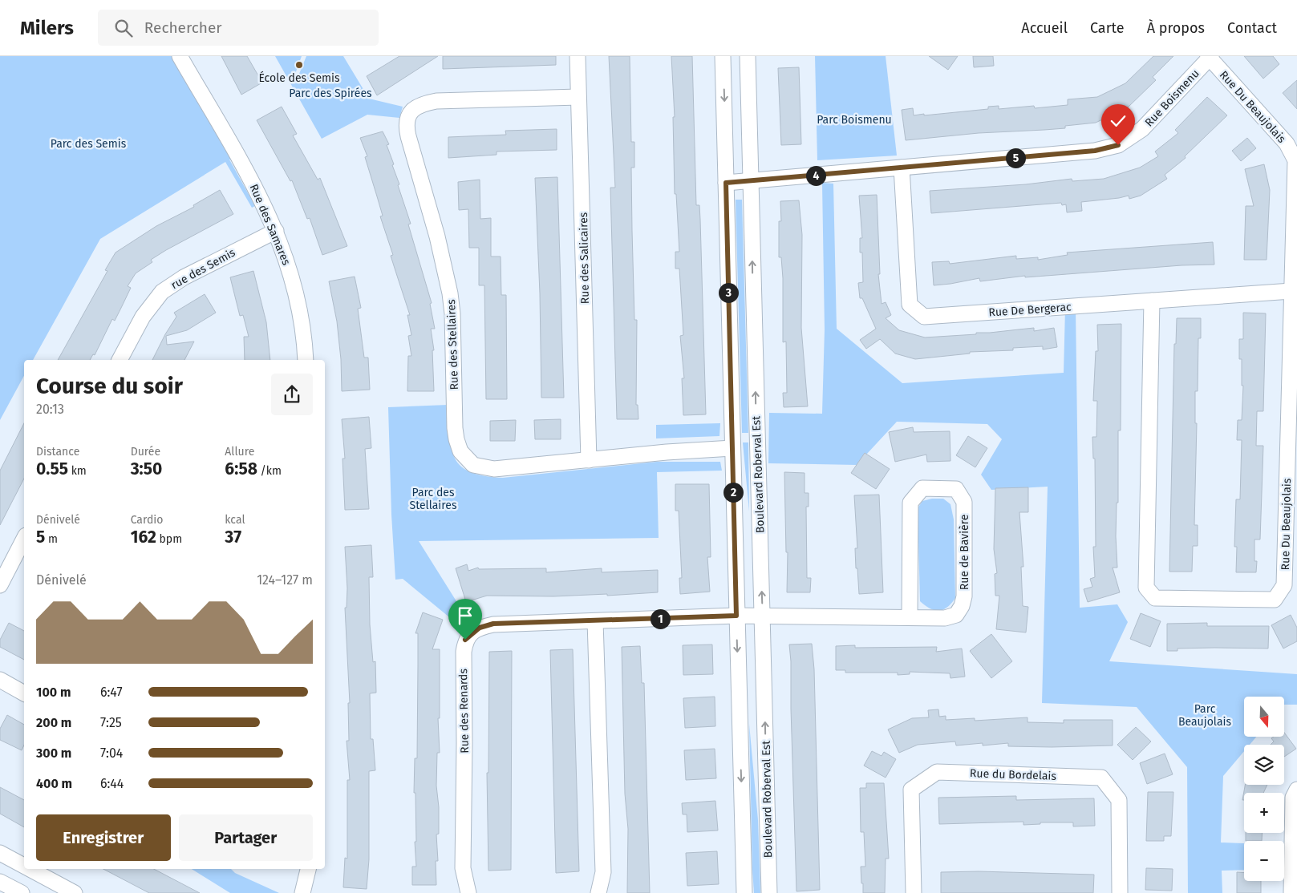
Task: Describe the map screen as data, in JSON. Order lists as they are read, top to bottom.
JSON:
{
  "streets": {
    "street": [
      "Rue Boismenu",
      "Rue Du Beaujolais",
      "Rue des Samares",
      "Rue des Salicaires",
      "rue des Semis",
      "Rue De Bergerac",
      "Rue des Stellaires",
      "Boulevard Roberval Est",
      "Rue de Bavière",
      "Rue des Renards",
      "Rue du Bordelais"
    ]
  },
  "crossings": [
    ["Rue Boismenu", "Rue Du Beaujolais"],
    ["Rue Boismenu", "Rue De Bergerac"],
    ["Rue Boismenu", "Boulevard Roberval Est"],
    ["Rue Du Beaujolais", "Rue De Bergerac"],
    ["Rue des Samares", "rue des Semis"],
    ["Rue des Salicaires", "Rue des Stellaires"],
    ["Boulevard Roberval Est", "Rue de Bavière"],
    ["Rue de Bavière", "Rue des Renards"]
  ],
  "parks": [
    "Parc des Spirées",
    "Parc Boismenu",
    "Parc des Semis",
    "Parc des Stellaires",
    "Parc Beaujolais"
  ],
  "places": ["École des Semis"],
  "north": "bottom",
  "page": {
    "header": "Milers",
    "search": "Rechercher",
    "nav": [
      "Accueil",
      "Carte",
      "À propos",
      "Contact"
    ],
    "pins": [
      "5",
      "4",
      "3",
      "2",
      "1"
    ],
    "heading": ["Course du soir", "20:13"],
    "stats": [
      ["Distance", "0.55 km"],
      ["Durée", "3:50"],
      ["Allure", "6:58 /km"],
      ["Dénivelé", "5 m"],
      ["Cardio", "162 bpm"],
      ["kcal", "37"]
    ],
    "chart": ["Dénivelé", "124–127 m"],
    "list": [
      {
        "name": "100 m",
        "note": "6:47"
      },
      {
        "name": "200 m",
        "note": "7:25"
      },
      {
        "name": "300 m",
        "note": "7:04"
      },
      {
        "name": "400 m",
        "note": "6:44"
      }
    ],
    "map_buttons": ["+", "−"],
    "buttons": ["Enregistrer", "Partager"]
  }
}
